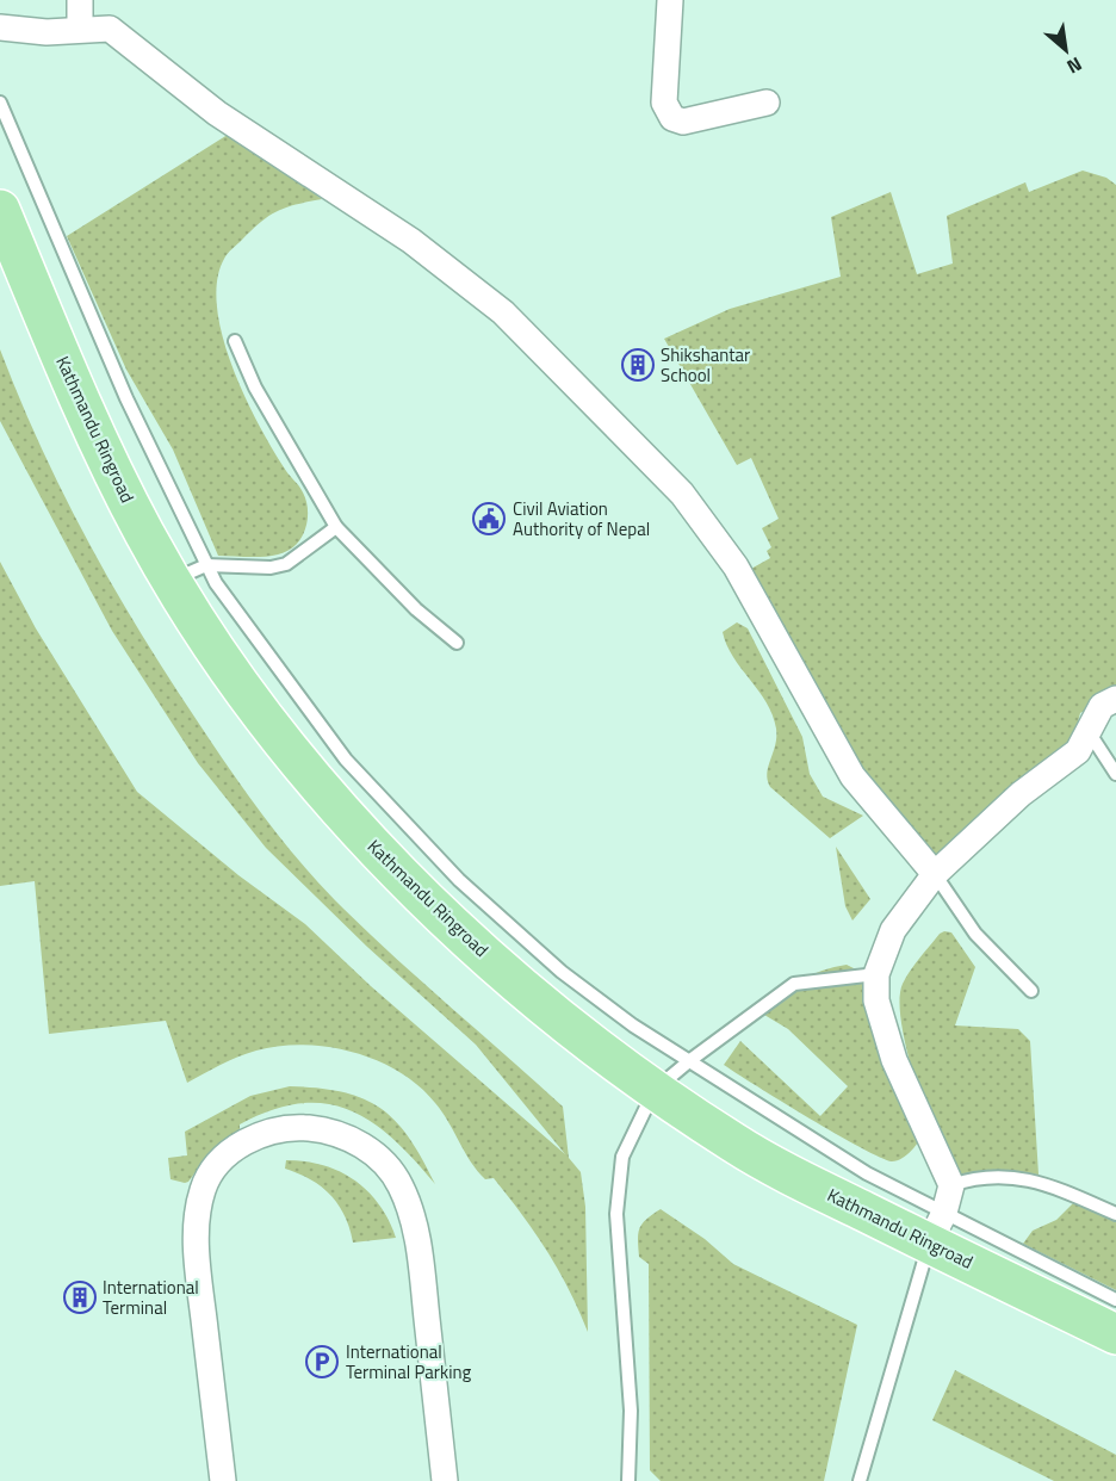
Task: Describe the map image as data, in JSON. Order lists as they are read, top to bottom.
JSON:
{
  "streets": {
    "highway": ["Kathmandu Ringroad"]
  },
  "places": {
    "building": ["Shikshantar School", "International Terminal"],
    "public building": ["Civil Aviation Authority of Nepal"],
    "parking": ["International Terminal Parking"]
  },
  "north": "bottom right"
}
